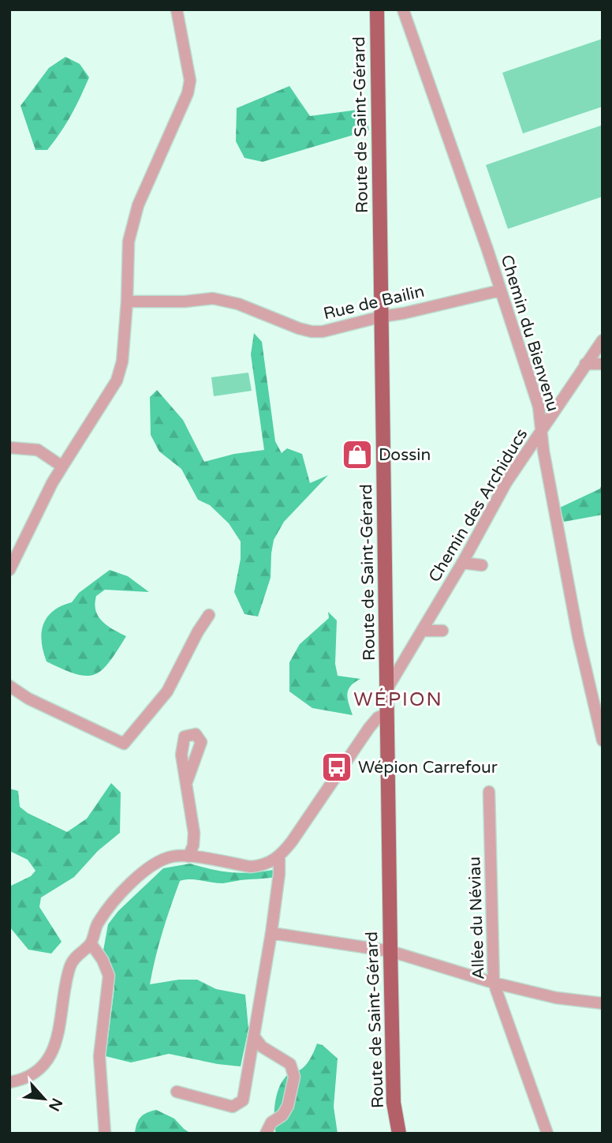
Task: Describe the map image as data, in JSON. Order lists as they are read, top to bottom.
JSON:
{
  "streets": {
    "main road": ["Route de Saint-Gérard"],
    "street": [
      "Rue de Bailin",
      "Chemin du Bienvenu",
      "Chemin des Archiducs",
      "Allée du Néviau"
    ]
  },
  "crossings": [
    ["Route de Saint-Gérard", "Rue de Bailin"],
    ["Route de Saint-Gérard", "Chemin des Archiducs"],
    ["Rue de Bailin", "Chemin du Bienvenu"],
    ["Chemin du Bienvenu", "Chemin des Archiducs"]
  ],
  "districts": ["WÉPION"],
  "places": {
    "shop": ["Dossin"],
    "bus stop": ["Wépion Carrefour"]
  },
  "north": "bottom right"
}
